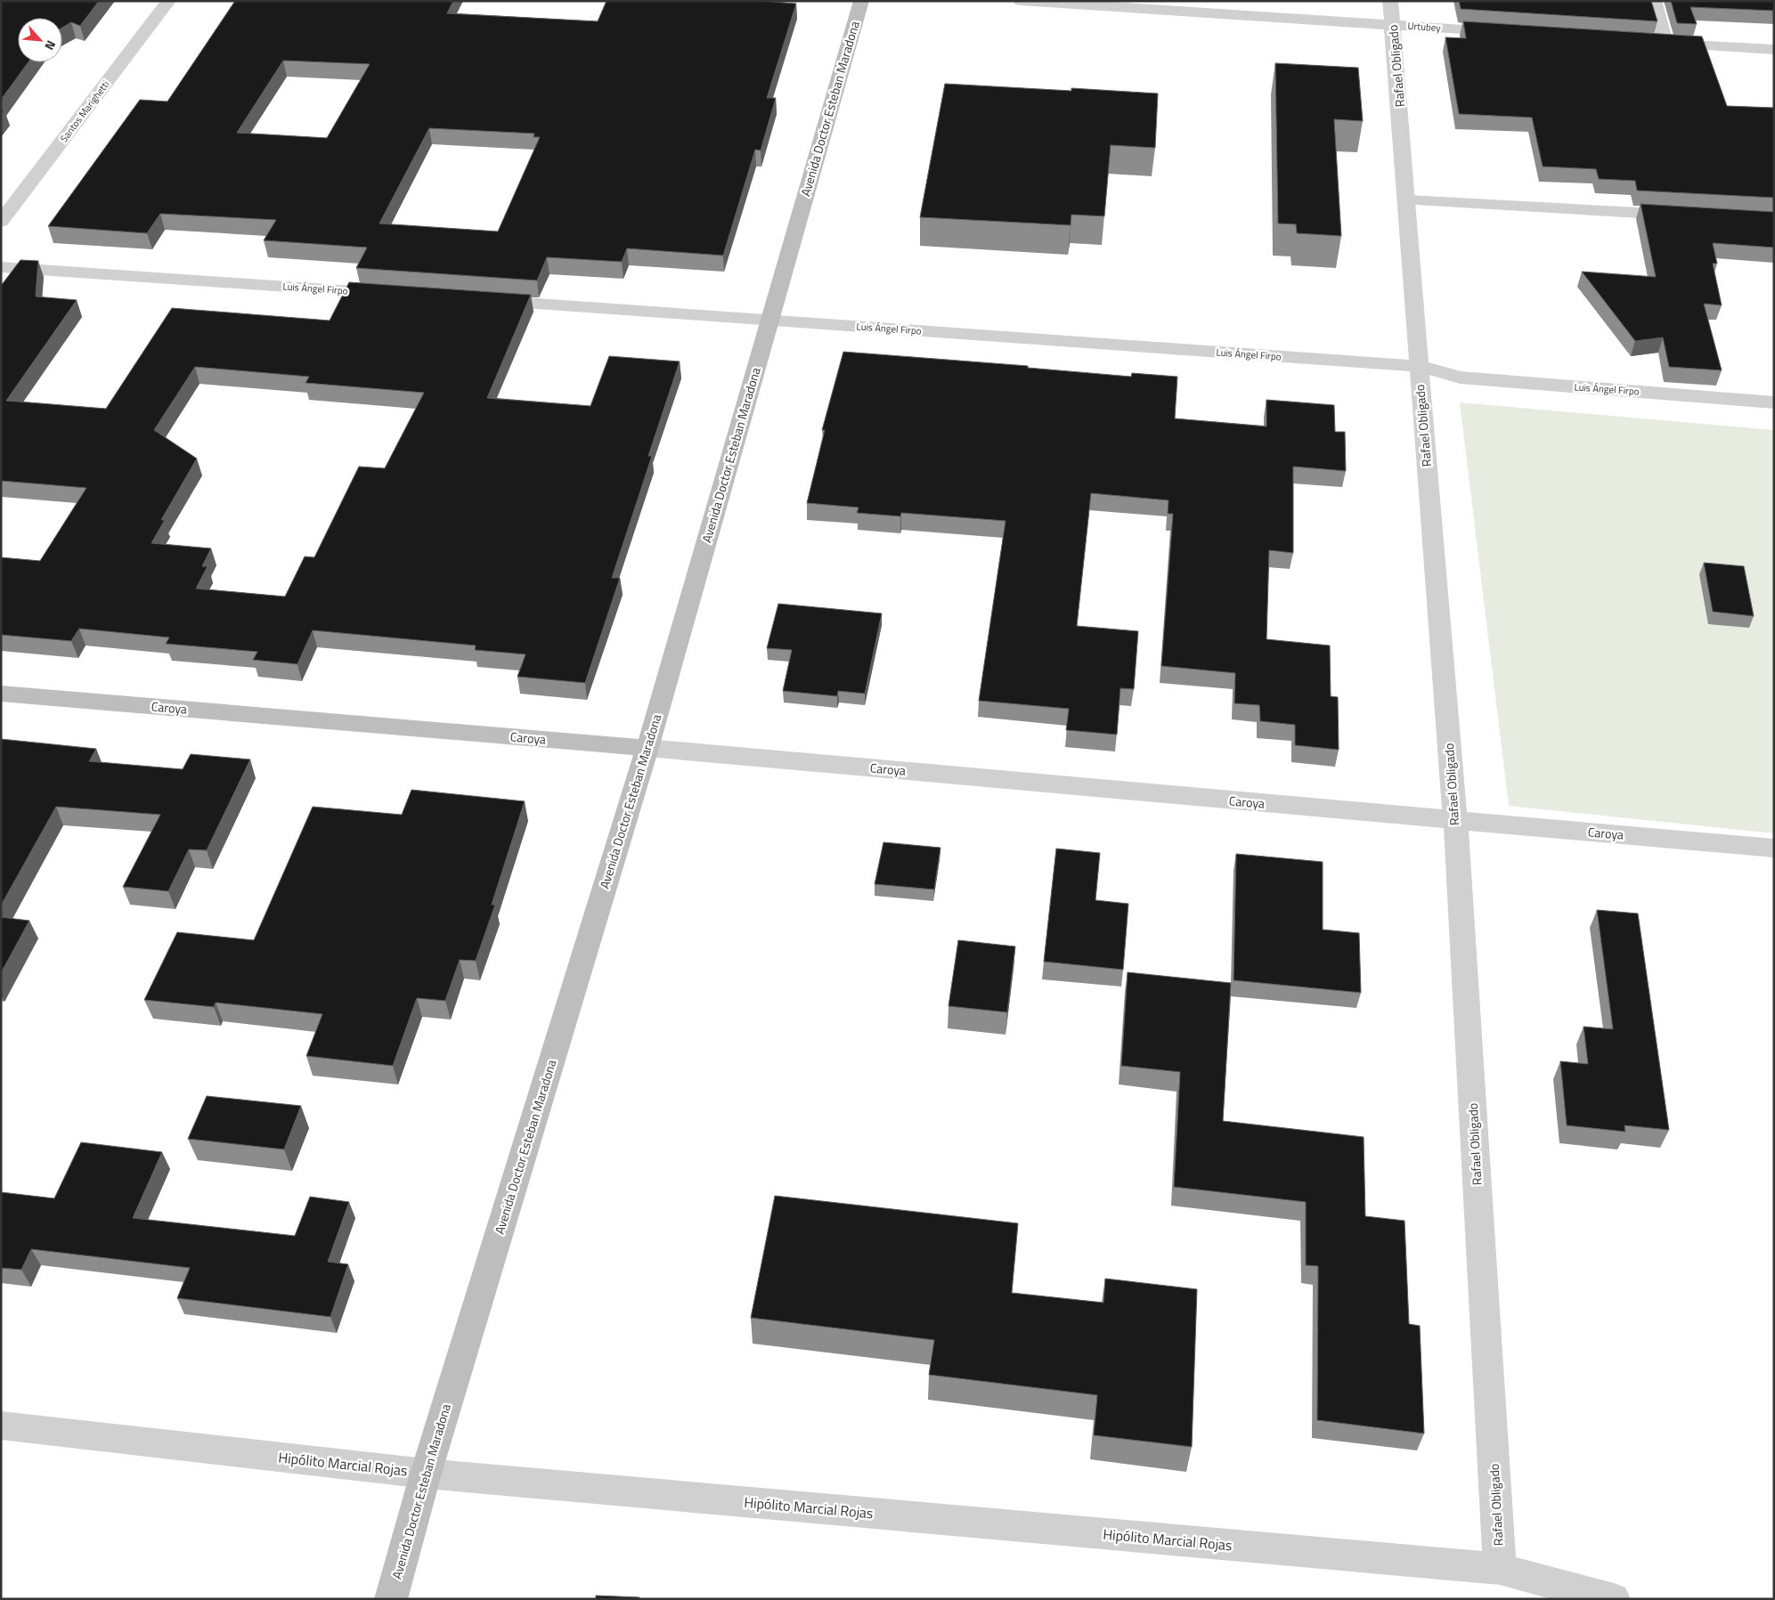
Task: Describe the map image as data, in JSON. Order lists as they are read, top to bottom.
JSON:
{
  "streets": {
    "main road": ["Avenida Doctor Esteban Maradona", "Caroya"],
    "street": [
      "Urtubey",
      "Rafael Obligado",
      "Santos Marighetti",
      "Luis Ángel Firpo",
      "Hipólito Marcial Rojas"
    ]
  },
  "crossings": [
    ["Urtubey", "Rafael Obligado"],
    ["Rafael Obligado", "Luis Ángel Firpo"],
    ["Rafael Obligado", "Caroya"],
    ["Rafael Obligado", "Hipólito Marcial Rojas"],
    ["Avenida Doctor Esteban Maradona", "Luis Ángel Firpo"],
    ["Avenida Doctor Esteban Maradona", "Caroya"],
    ["Avenida Doctor Esteban Maradona", "Hipólito Marcial Rojas"]
  ],
  "north": "bottom right"
}
